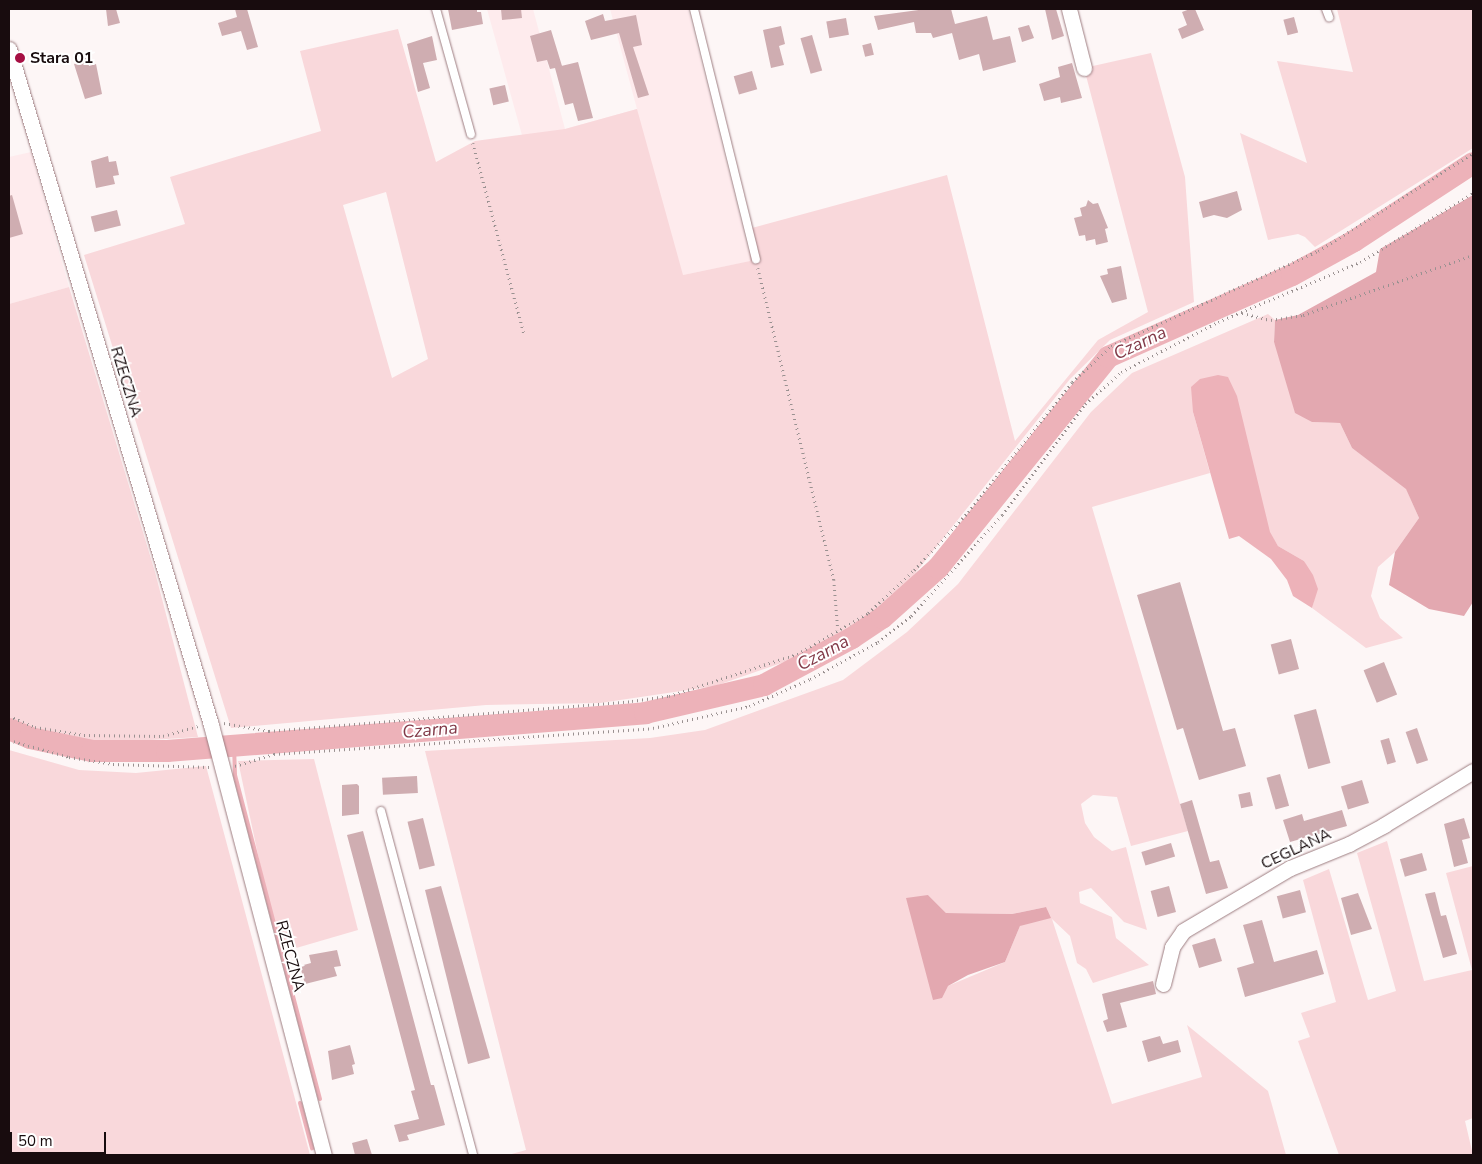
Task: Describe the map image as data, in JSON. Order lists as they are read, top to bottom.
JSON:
{
  "streets": {
    "street": ["RZECZNA", "CEGLANA"]
  },
  "water": ["Czarna"],
  "places": ["Stara 01"],
  "scale_bar": "50 m"
}
